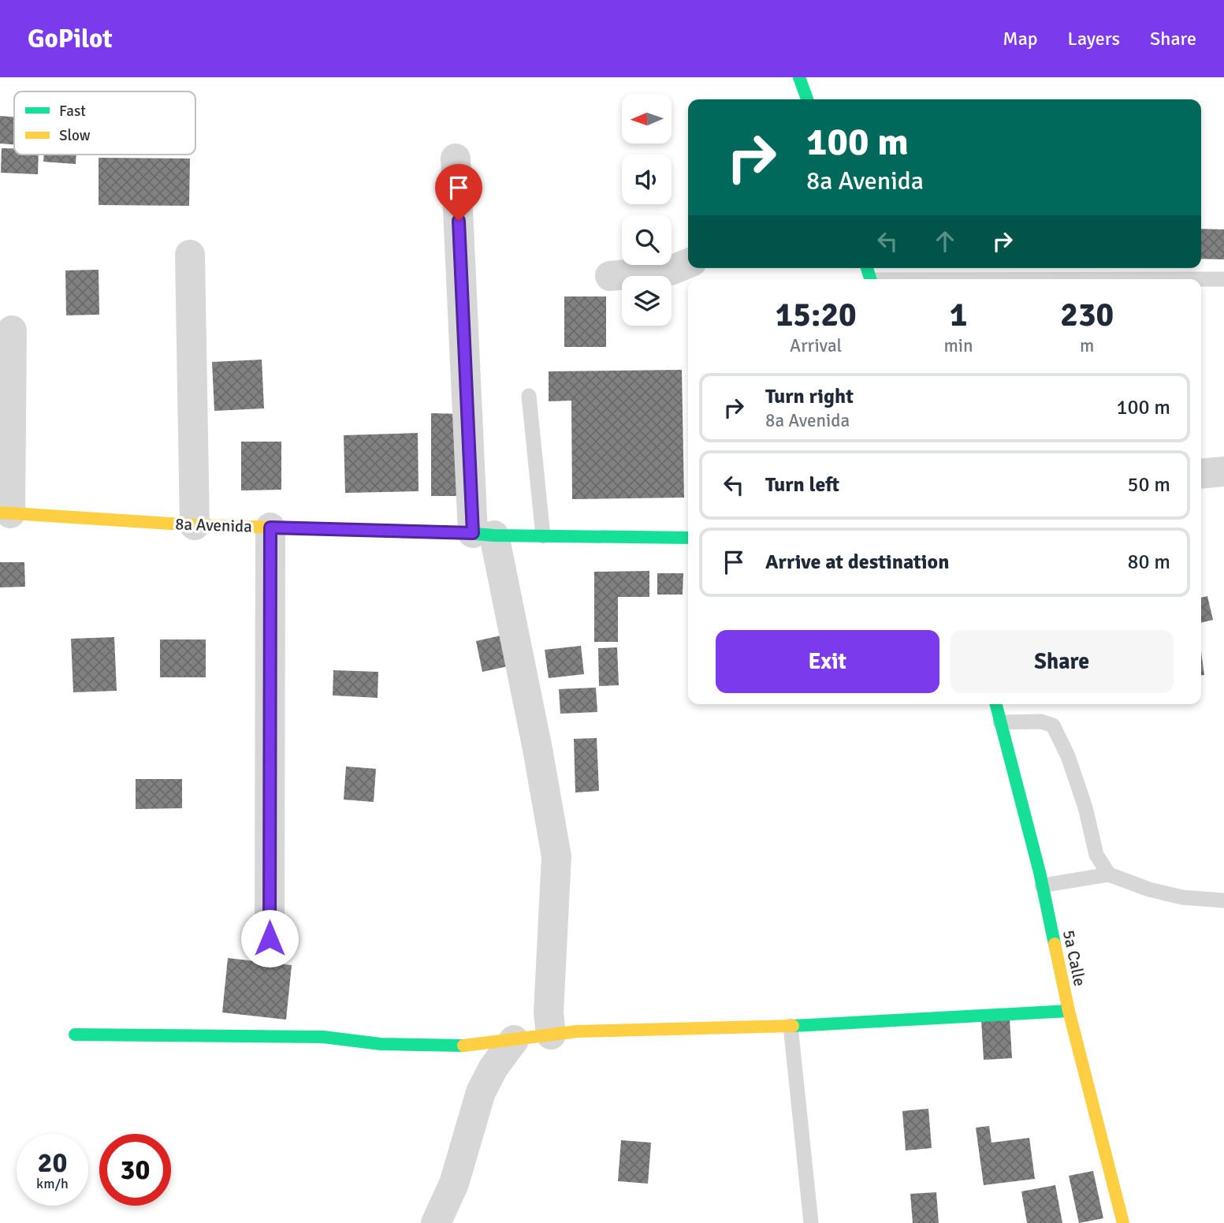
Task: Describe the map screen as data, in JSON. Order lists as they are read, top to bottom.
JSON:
{
  "streets": {
    "street": ["8a Avenida", "5a Calle"]
  },
  "legend": ["Fast", "Slow"],
  "north": "left",
  "page": {
    "header": "GoPilot",
    "nav": ["Map", "Layers", "Share"],
    "turn": ["100 m", "8a Avenida"],
    "eta": [
      "15:20",
      "Arrival",
      "1",
      "min",
      "230",
      "m"
    ],
    "list": [
      {
        "name": "Turn right",
        "note": "8a Avenida",
        "value": "100 m"
      },
      {
        "name": "Turn left",
        "value": "50 m"
      },
      {
        "name": "Arrive at destination",
        "value": "80 m"
      }
    ],
    "buttons": ["Exit", "Share"],
    "speed": "20 km/h",
    "limit": "30"
  }
}
